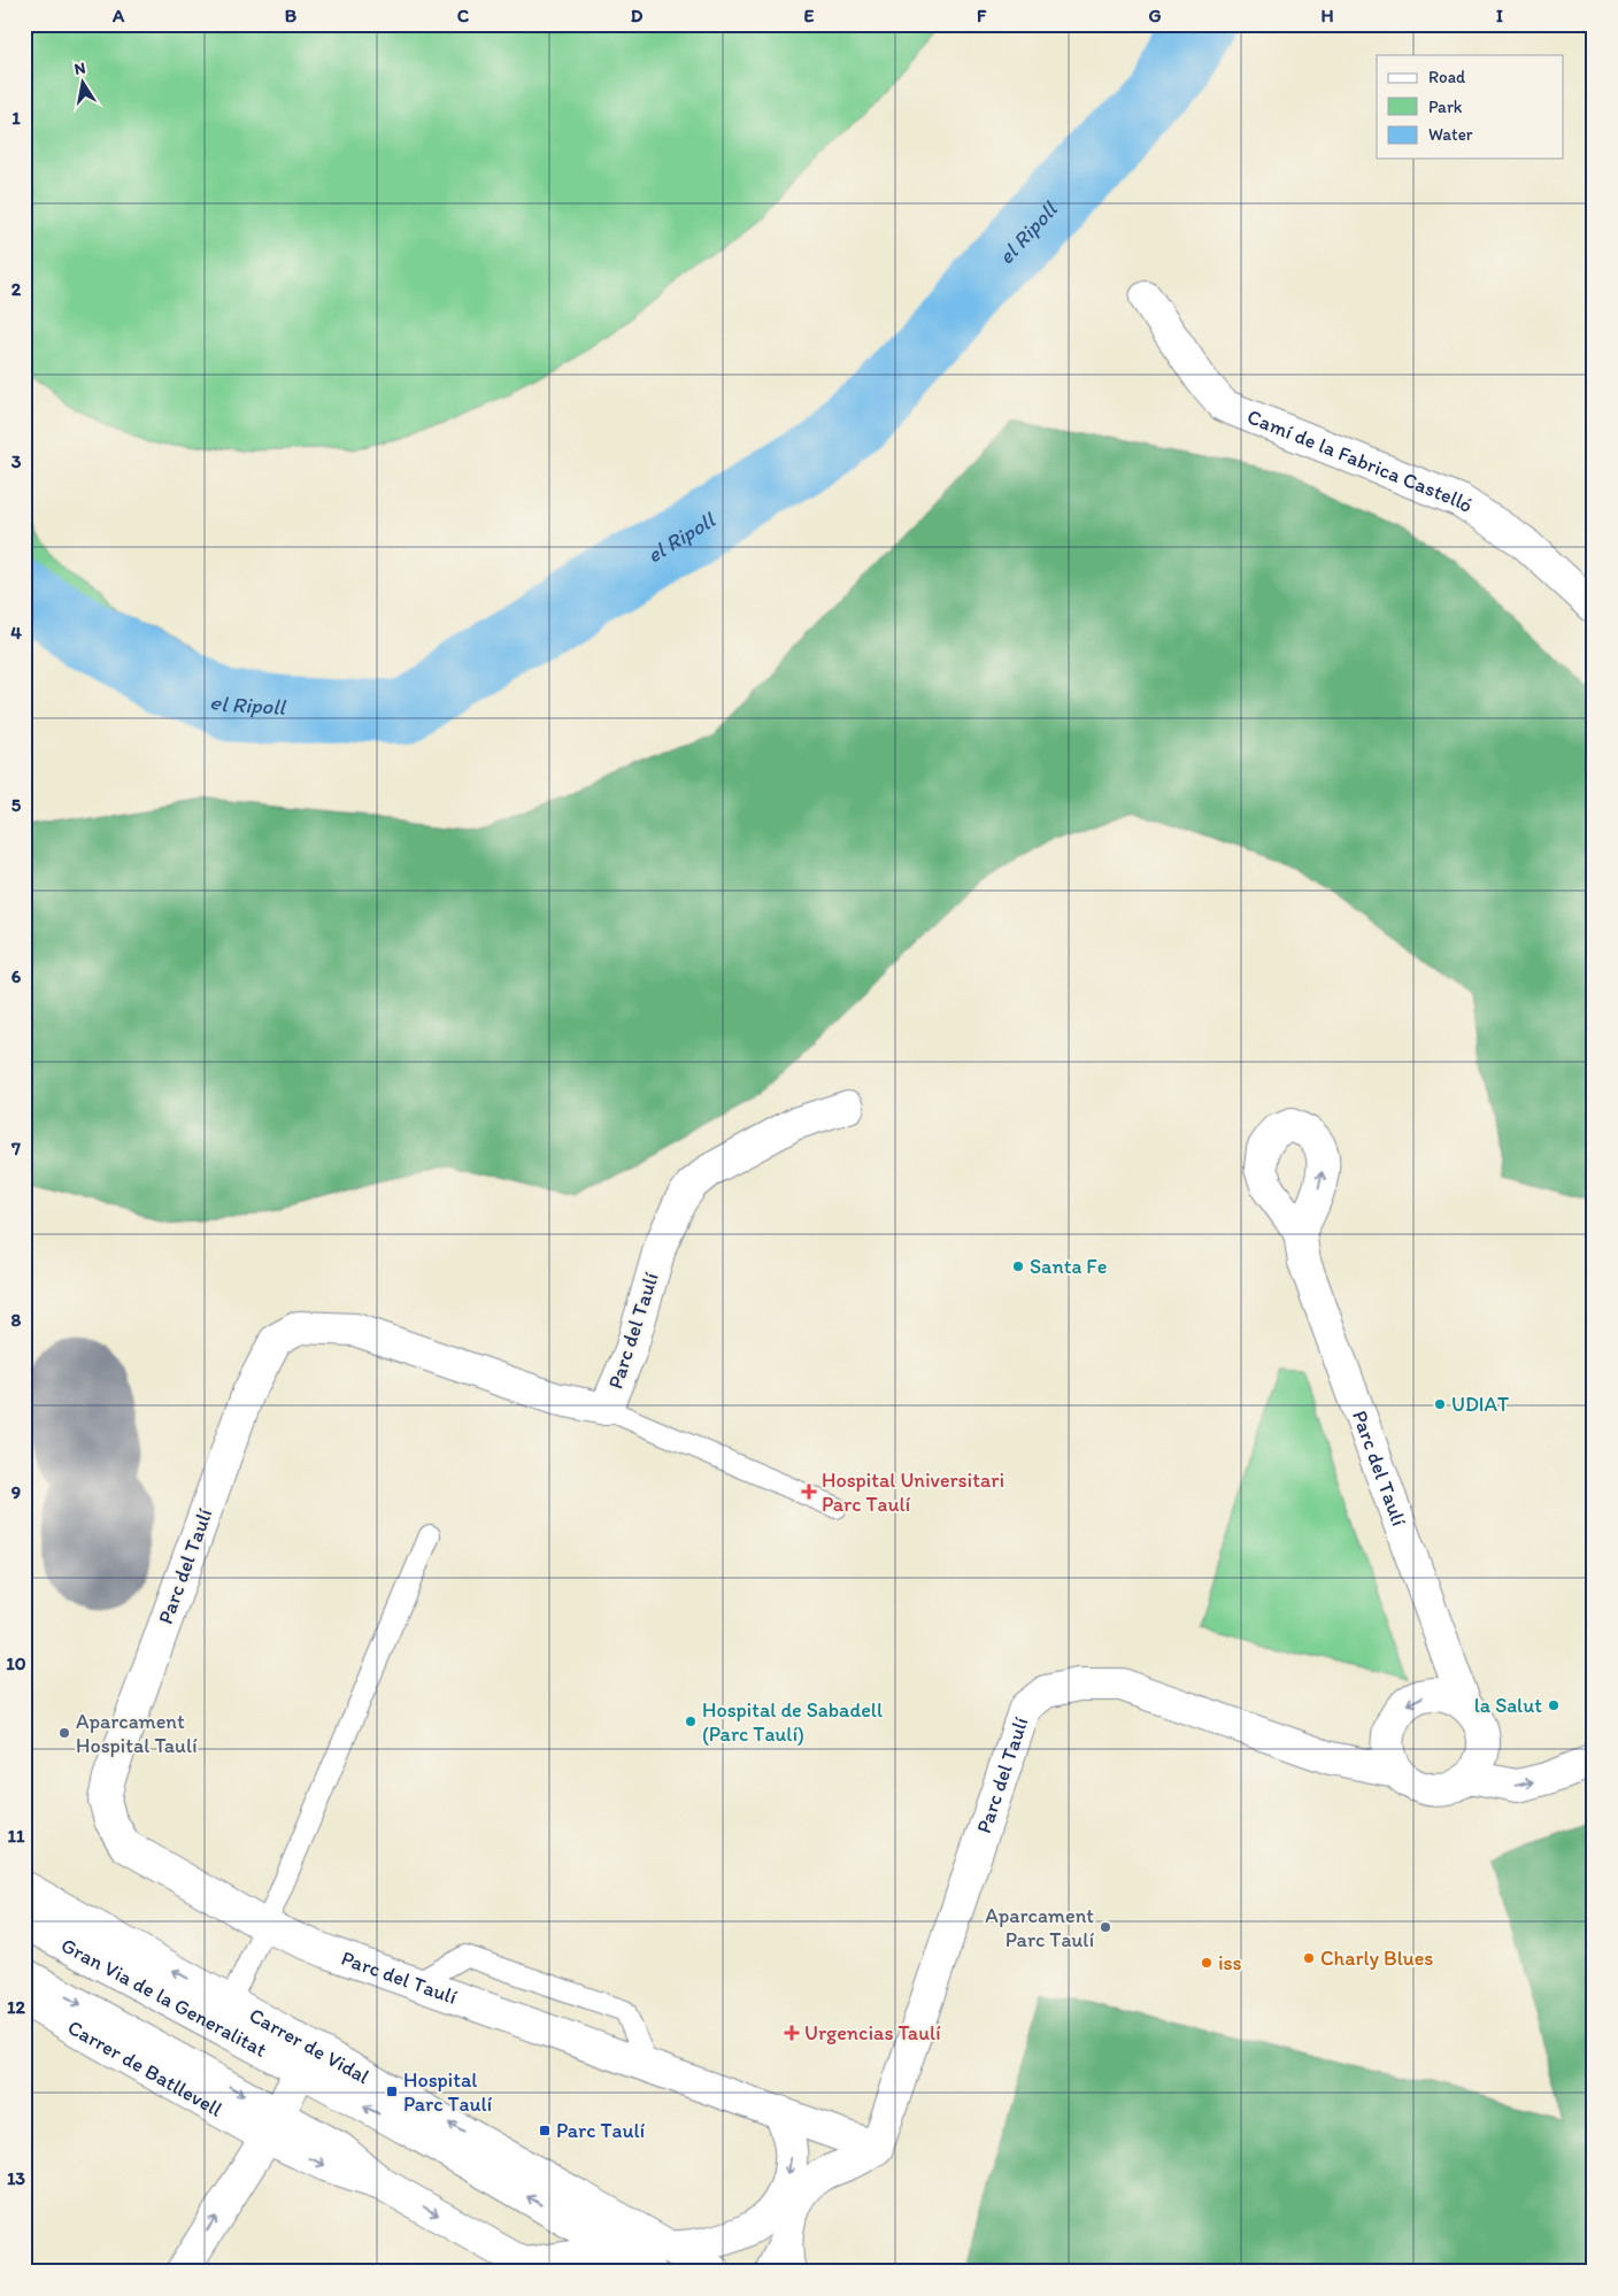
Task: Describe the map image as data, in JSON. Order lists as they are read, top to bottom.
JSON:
{
  "streets": {
    "street": [
      "Camí de la Fabrica Castelló",
      "Parc del Taulí",
      "Gran Via de la Generalitat",
      "Carrer de Vidal",
      "Carrer de Batllevell"
    ]
  },
  "water": ["el Ripoll"],
  "places": {
    "other": [
      "Santa Fe",
      "UDIAT",
      "la Salut",
      "Hospital de Sabadell (Parc Taulí)",
      "Aparcament Hospital Taulí",
      "Aparcament Parc Taulí",
      "Charly Blues",
      "iss"
    ],
    "health": ["Hospital Universitari Parc Taulí", "Urgencias Taulí"],
    "transit": ["Hospital Parc Taulí", "Parc Taulí"]
  },
  "legend": ["Road", "Park", "Water"],
  "north": "top",
  "grid": {
    "columns": [
      "A",
      "B",
      "C",
      "D",
      "E",
      "F",
      "G",
      "H",
      "I"
    ],
    "rows": [
      "1",
      "2",
      "3",
      "4",
      "5",
      "6",
      "7",
      "8",
      "9",
      "10",
      "11",
      "12",
      "13"
    ]
  }
}
